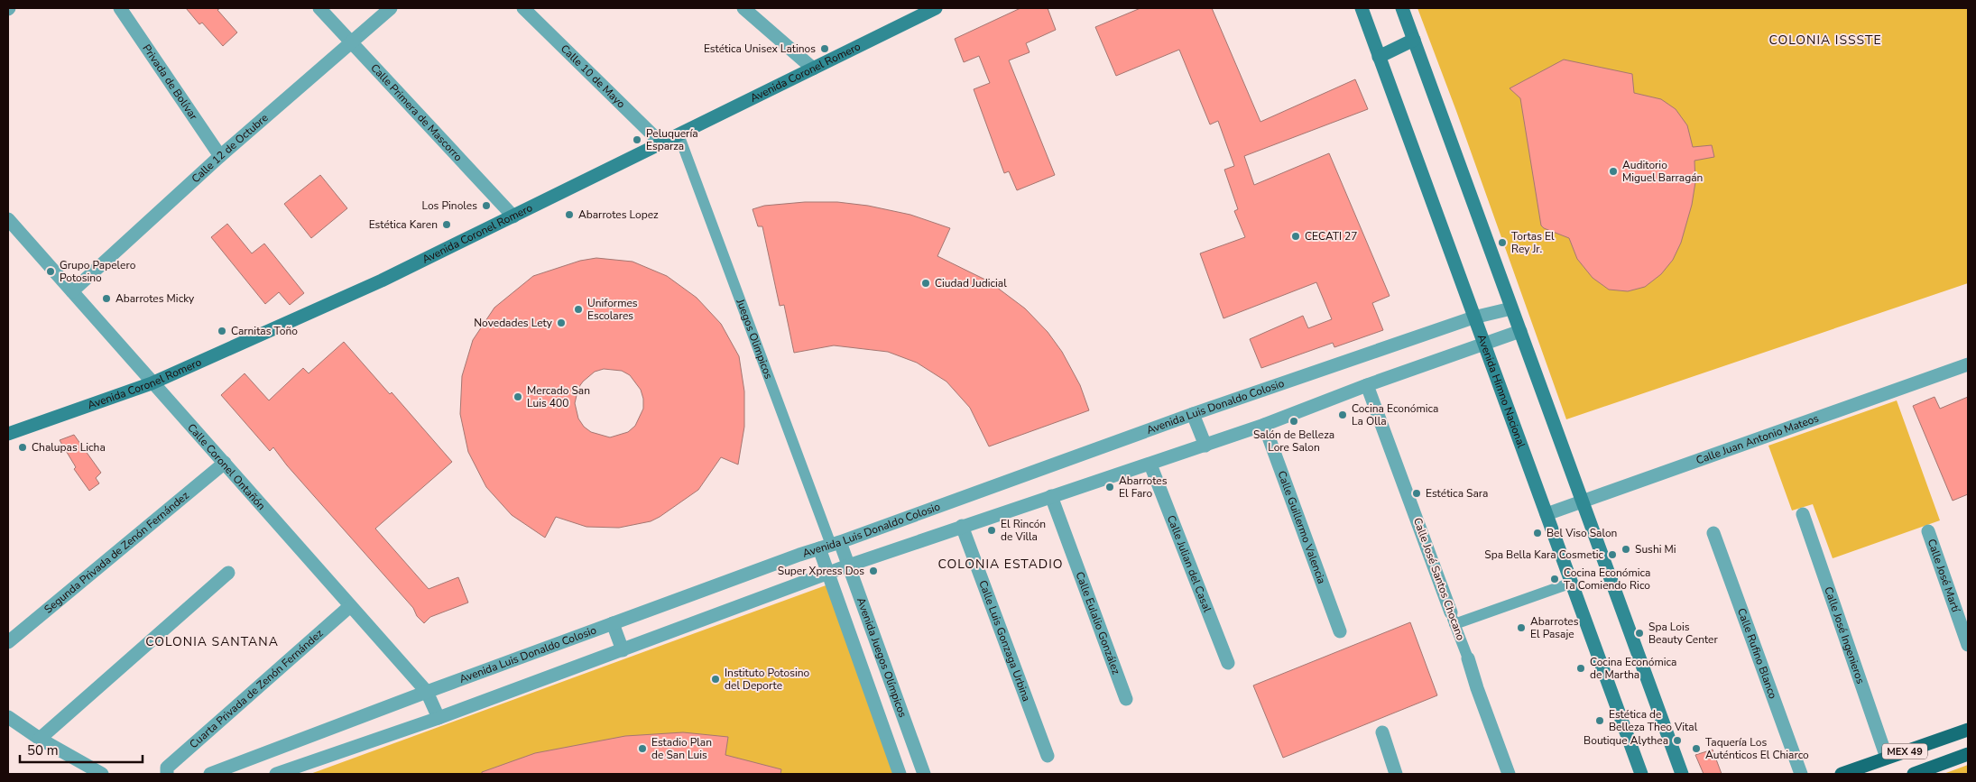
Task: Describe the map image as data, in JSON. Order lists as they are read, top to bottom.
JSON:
{
  "streets": {
    "main road": ["Avenida Coronel Romero", "Avenida Himno Nacional", "MEX 49"],
    "street": [
      "Calle 10 de Mayo",
      "Privada de Bolívar",
      "Calle Primera de Mascorro",
      "Calle 12 de Octubre",
      "Juegos Olimpicos",
      "Avenida Luis Donaldo Colosio",
      "Calle Juan Antonio Mateos",
      "Calle Coronel Ontañón",
      "Calle Guillermo Valencia",
      "Segunda Privada de Zenón Fernández",
      "Calle Julian del Casal",
      "Calle José Martí",
      "Calle José Santos Chocano",
      "Calle Eulalio González",
      "Calle José Ingenieros",
      "Calle Luis Gonzaga Urbina",
      "Calle Rufino Blanco",
      "Avenida Juegos Olímpicos",
      "Cuarta Privada de Zenón Fernández"
    ]
  },
  "crossings": [
    ["Avenida Coronel Romero", "Calle 10 de Mayo"],
    ["Avenida Coronel Romero", "Calle Primera de Mascorro"],
    ["Avenida Coronel Romero", "Juegos Olimpicos"],
    ["Avenida Coronel Romero", "Calle Coronel Ontañón"],
    ["Privada de Bolívar", "Calle 12 de Octubre"],
    ["Calle Primera de Mascorro", "Calle 12 de Octubre"],
    ["Calle 12 de Octubre", "Calle Coronel Ontañón"],
    ["Juegos Olimpicos", "Avenida Luis Donaldo Colosio"],
    ["Juegos Olimpicos", "Avenida Juegos Olímpicos"],
    ["Avenida Himno Nacional", "Avenida Luis Donaldo Colosio"],
    ["Avenida Himno Nacional", "Calle Juan Antonio Mateos"],
    ["Avenida Luis Donaldo Colosio", "Calle Coronel Ontañón"],
    ["Avenida Luis Donaldo Colosio", "Avenida Juegos Olímpicos"],
    ["Calle Coronel Ontañón", "Segunda Privada de Zenón Fernández"],
    ["Calle Coronel Ontañón", "Cuarta Privada de Zenón Fernández"],
    ["Calle José Ingenieros", "MEX 49"]
  ],
  "districts": ["COLONIA ISSSTE", "COLONIA ESTADIO", "COLONIA SANTANA"],
  "places": [
    "Estética Unisex Latinos",
    "Peluquería Esparza",
    "Auditorio Miguel Barragán",
    "Los Pinoles",
    "Abarrotes Lopez",
    "Estética Karen",
    "CECATI 27",
    "Tortas El Rey Jr.",
    "Grupo Papelero Potosino",
    "Ciudad Judicial",
    "Abarrotes Micky",
    "Uniformes Escolares",
    "Novedades Lety",
    "Carnitas Toño",
    "Mercado San Luis 400",
    "Cocina Económica La Olla",
    "Salón de Belleza Lore Salon",
    "Chalupas Licha",
    "Abarrotes El Faro",
    "Estética Sara",
    "El Rincón de Villa",
    "Bel Viso Salon",
    "Sushi Mi",
    "Spa Bella Kara Cosmetic",
    "Super Xpress Dos",
    "Cocina Económica Ta Comiendo Rico",
    "Abarrotes El Pasaje",
    "Spa Lois Beauty Center",
    "Cocina Económica de Martha",
    "Instituto Potosino del Deporte",
    "Estética de Belleza Theo Vital",
    "Boutique Alythea",
    "Estadio Plan de San Luis",
    "Taquería Los Auténticos El Chiarco"
  ],
  "scale_bar": "50 m"
}
